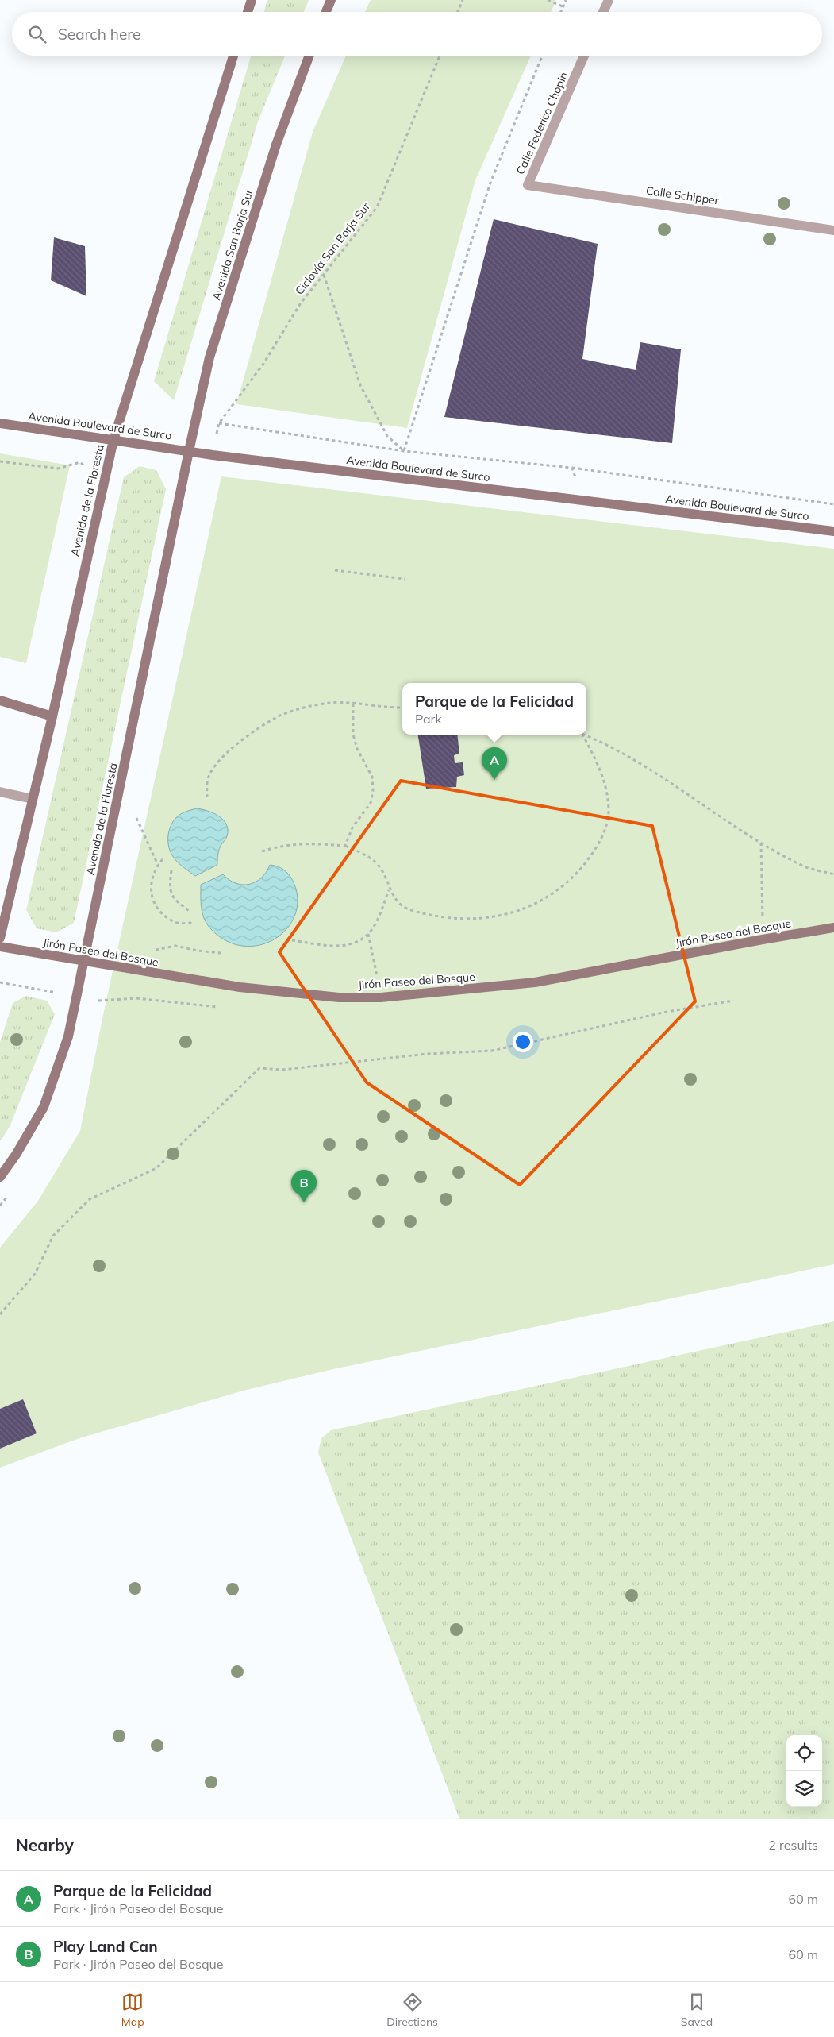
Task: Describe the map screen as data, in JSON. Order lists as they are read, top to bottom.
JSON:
{
  "streets": {
    "main road": [
      "Avenida San Borja Sur",
      "Avenida Boulevard de Surco",
      "Avenida de la Floresta",
      "Jirón Paseo del Bosque"
    ],
    "street": ["Calle Federico Chopin", "Calle Schipper"],
    "path": ["Ciclovía San Borja Sur"]
  },
  "crossings": [
    ["Calle Federico Chopin", "Calle Schipper"],
    ["Avenida San Borja Sur", "Avenida Boulevard de Surco"],
    ["Avenida San Borja Sur", "Avenida de la Floresta"],
    ["Avenida Boulevard de Surco", "Avenida de la Floresta"],
    ["Avenida de la Floresta", "Jirón Paseo del Bosque"]
  ],
  "page": {
    "search": "Search here",
    "popup": ["Parque de la Felicidad", "Park"],
    "pins": ["A", "B"],
    "heading": ["Nearby", "2 results"],
    "list": [
      {
        "mark": "A",
        "name": "Parque de la Felicidad",
        "note": "Park · Jirón Paseo del Bosque",
        "value": "60 m"
      },
      {
        "mark": "B",
        "name": "Play Land Can",
        "note": "Park · Jirón Paseo del Bosque",
        "value": "60 m"
      }
    ],
    "nav": ["Map", "Directions", "Saved"]
  }
}
